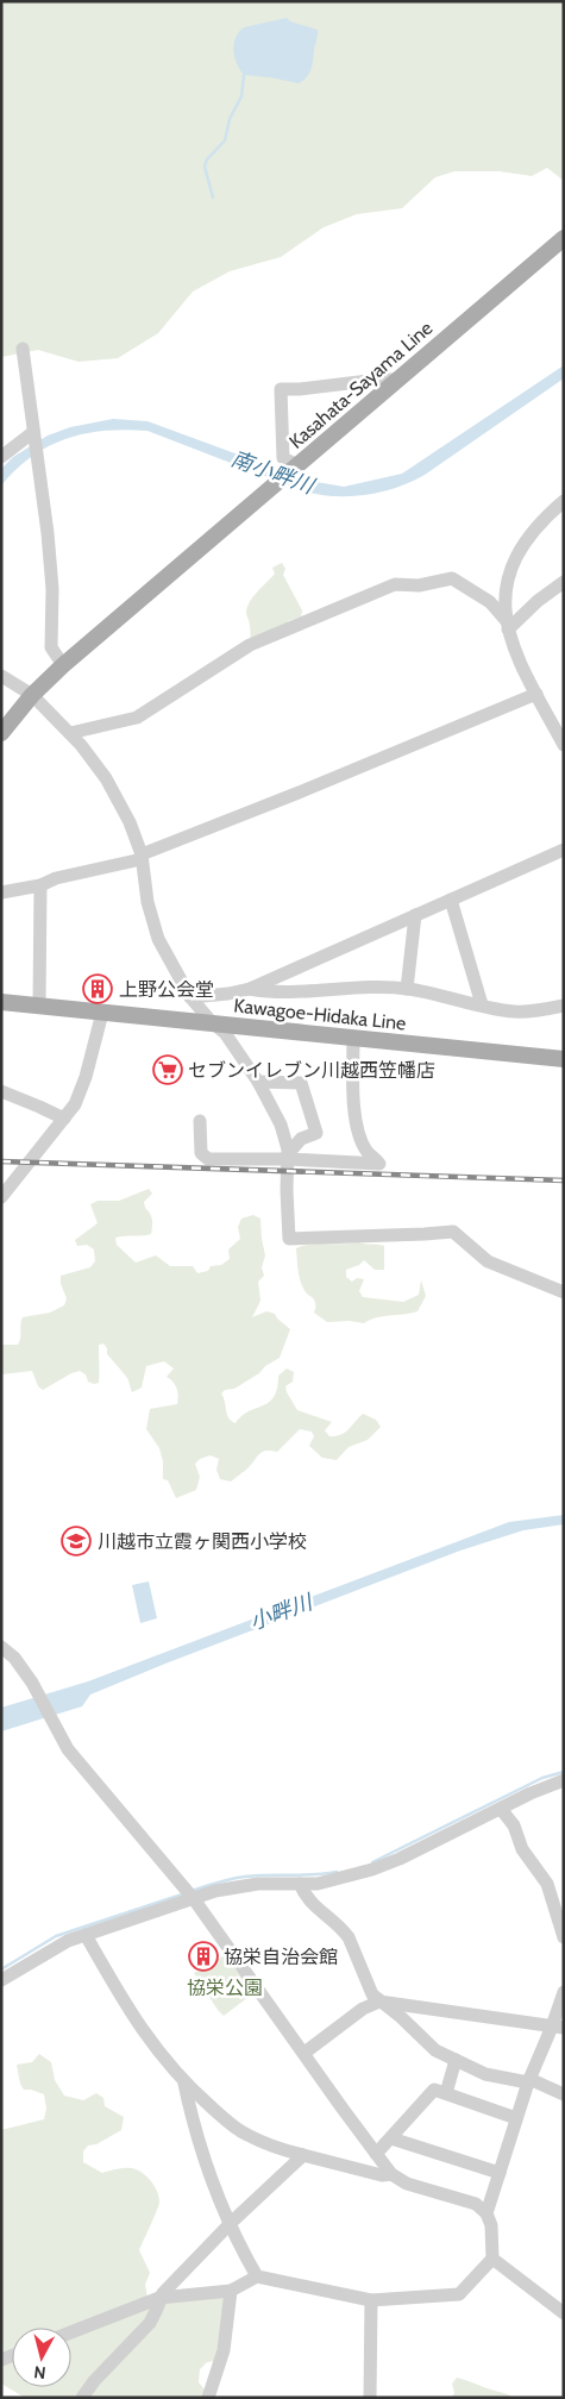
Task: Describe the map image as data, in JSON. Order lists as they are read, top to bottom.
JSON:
{
  "streets": {
    "main road": ["Kasahata-Sayama Line", "Kawagoe-Hidaka Line"]
  },
  "water": ["南小畔川", "小畔川"],
  "parks": ["協栄公園"],
  "places": {
    "building": ["上野公会堂", "協栄自治会館"],
    "supermarket": ["セブンイレブン川越西笠幡店"],
    "school or university": ["川越市立霞ヶ関西小学校"]
  },
  "north": "bottom"
}
